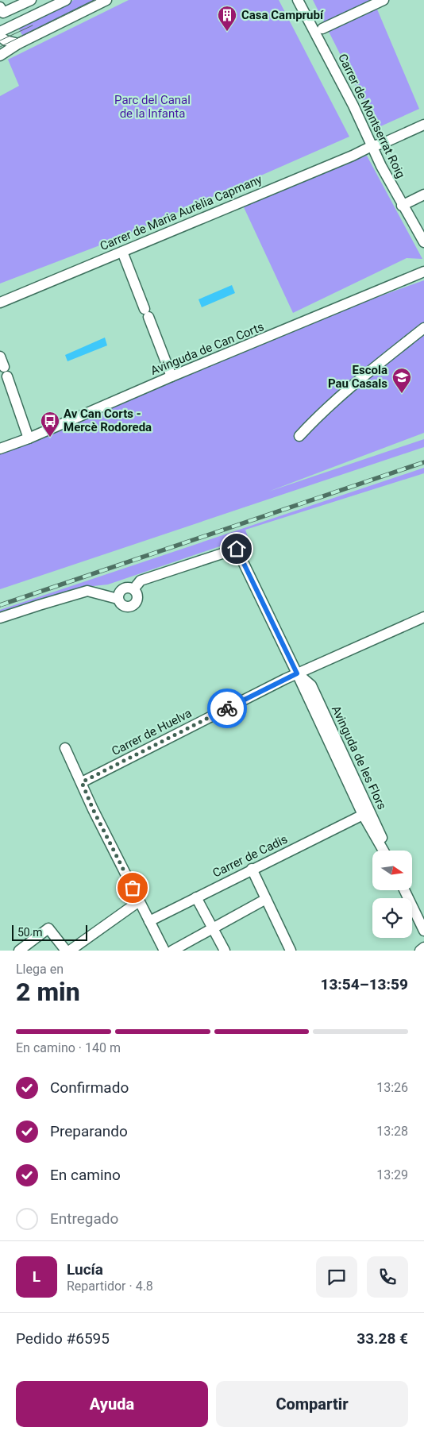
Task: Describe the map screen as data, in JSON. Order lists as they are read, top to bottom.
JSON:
{
  "streets": {
    "street": [
      "Carrer de Montserrat Roig",
      "Carrer de Maria Aurèlia Capmany",
      "Avinguda de Can Corts",
      "Carrer de Huelva",
      "Avinguda de les Flors",
      "Carrer de Cadis"
    ]
  },
  "crossings": [
    ["Carrer de Montserrat Roig", "Carrer de Maria Aurèlia Capmany"],
    ["Carrer de Huelva", "Avinguda de les Flors"],
    ["Avinguda de les Flors", "Carrer de Cadis"]
  ],
  "parks": ["Parc del Canal de la Infanta"],
  "places": {
    "building": ["Casa Camprubí"],
    "school or university": ["Escola Pau Casals"],
    "bus stop": ["Av Can Corts - Mercè Rodoreda"]
  },
  "scale_bar": "50 m",
  "north": "right",
  "page": {
    "scale": "50 m",
    "heading": ["2 min", "Llega en", "13:54–13:59"],
    "panel": [
      "Lucía",
      "Repartidor · 4.8",
      "Pedido #6595",
      "33.28 €"
    ],
    "bar": "En camino · 140 m",
    "list": [
      ["Confirmado", "13:26"],
      ["Preparando", "13:28"],
      ["En camino", "13:29"],
      "Entregado"
    ],
    "round": "L",
    "buttons": ["Ayuda", "Compartir"]
  }
}
